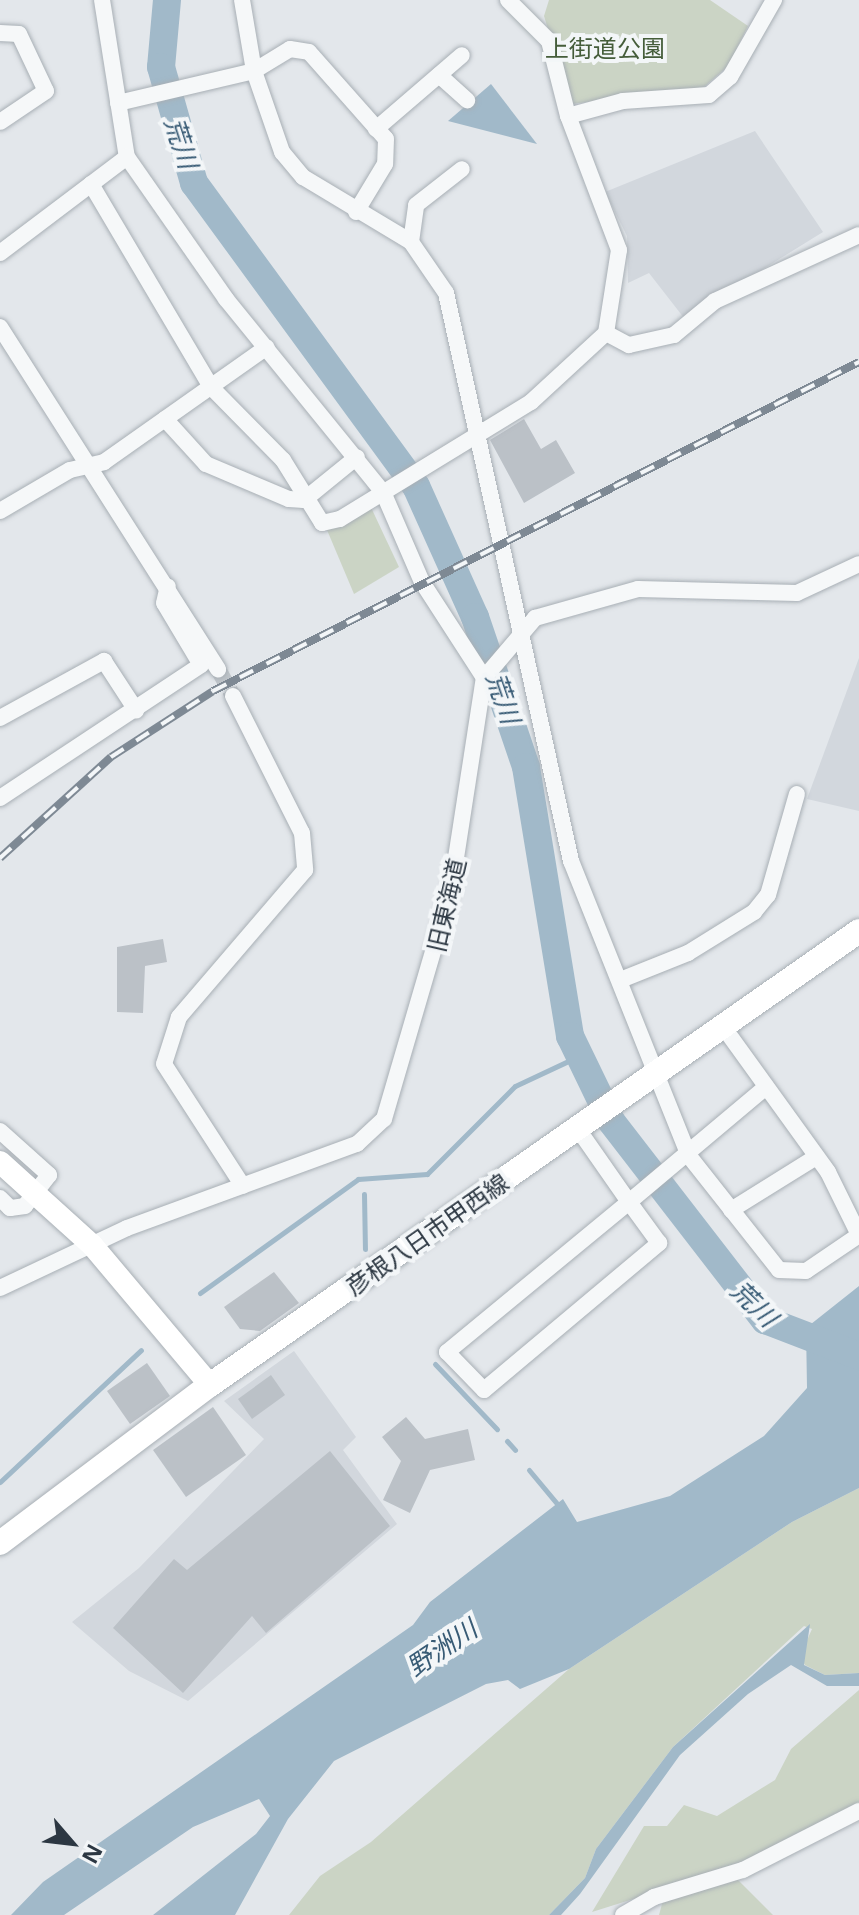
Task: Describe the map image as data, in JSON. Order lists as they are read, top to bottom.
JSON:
{
  "streets": {
    "main road": ["彦根八日市甲西線"],
    "street": ["旧東海道"]
  },
  "water": ["荒川", "野洲川"],
  "parks": ["上街道公園"],
  "north": "bottom right"
}
